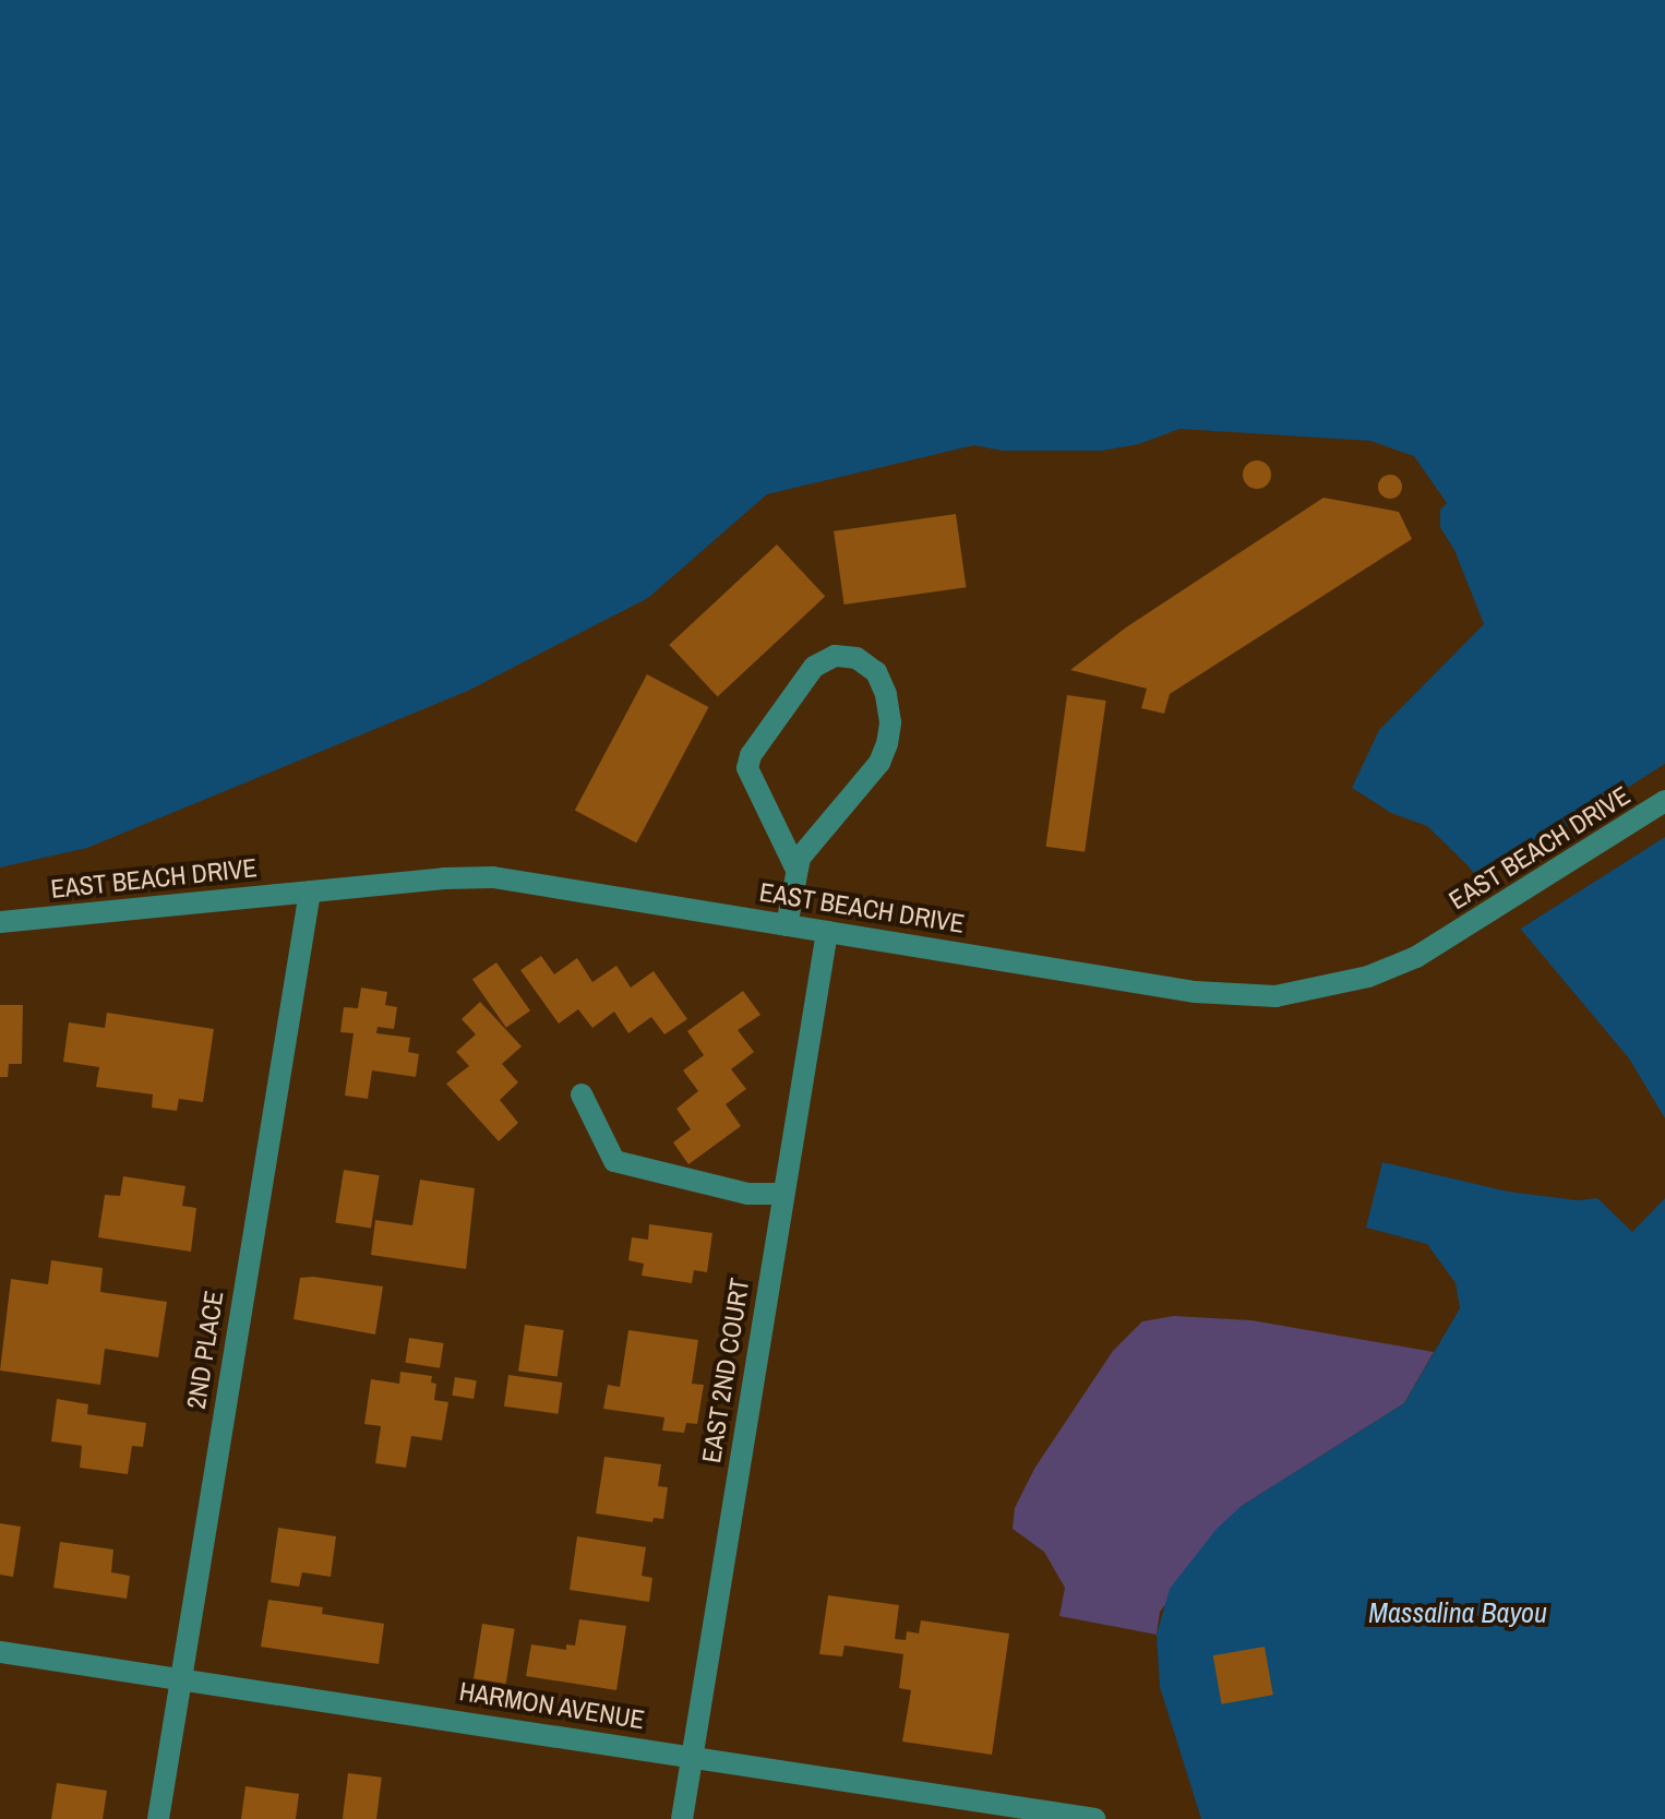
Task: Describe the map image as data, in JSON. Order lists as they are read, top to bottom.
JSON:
{
  "streets": {
    "street": [
      "EAST BEACH DRIVE",
      "2ND PLACE",
      "EAST 2ND COURT",
      "HARMON AVENUE"
    ]
  },
  "crossings": [
    ["EAST BEACH DRIVE", "2ND PLACE"],
    ["EAST BEACH DRIVE", "EAST 2ND COURT"],
    ["2ND PLACE", "HARMON AVENUE"],
    ["EAST 2ND COURT", "HARMON AVENUE"]
  ],
  "water": ["Massalina Bayou"]
}
